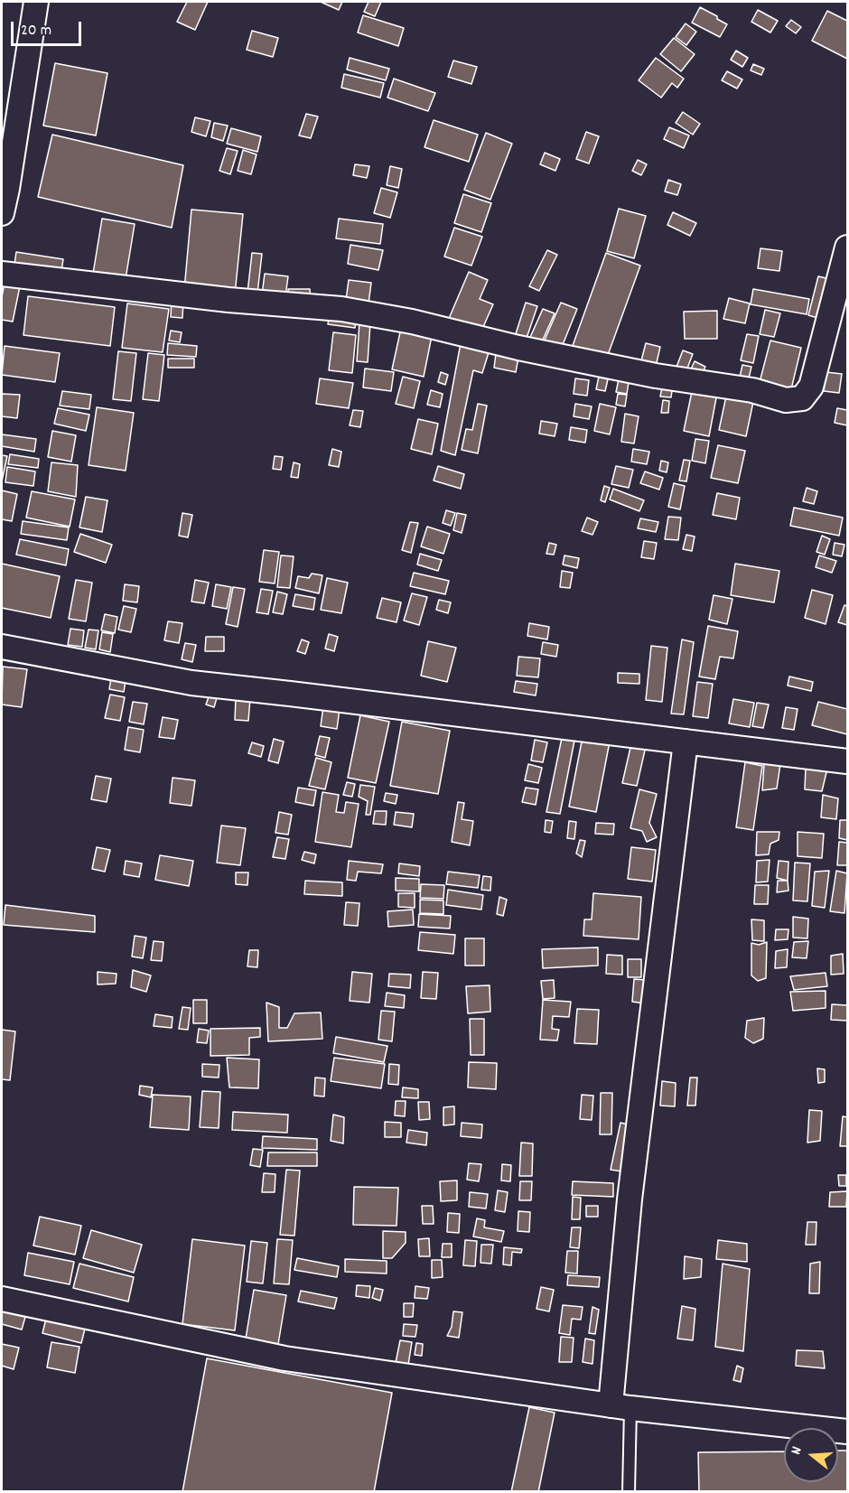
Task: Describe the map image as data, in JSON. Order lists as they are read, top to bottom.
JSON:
{
  "scale_bar": "20 m",
  "north": "left"
}
